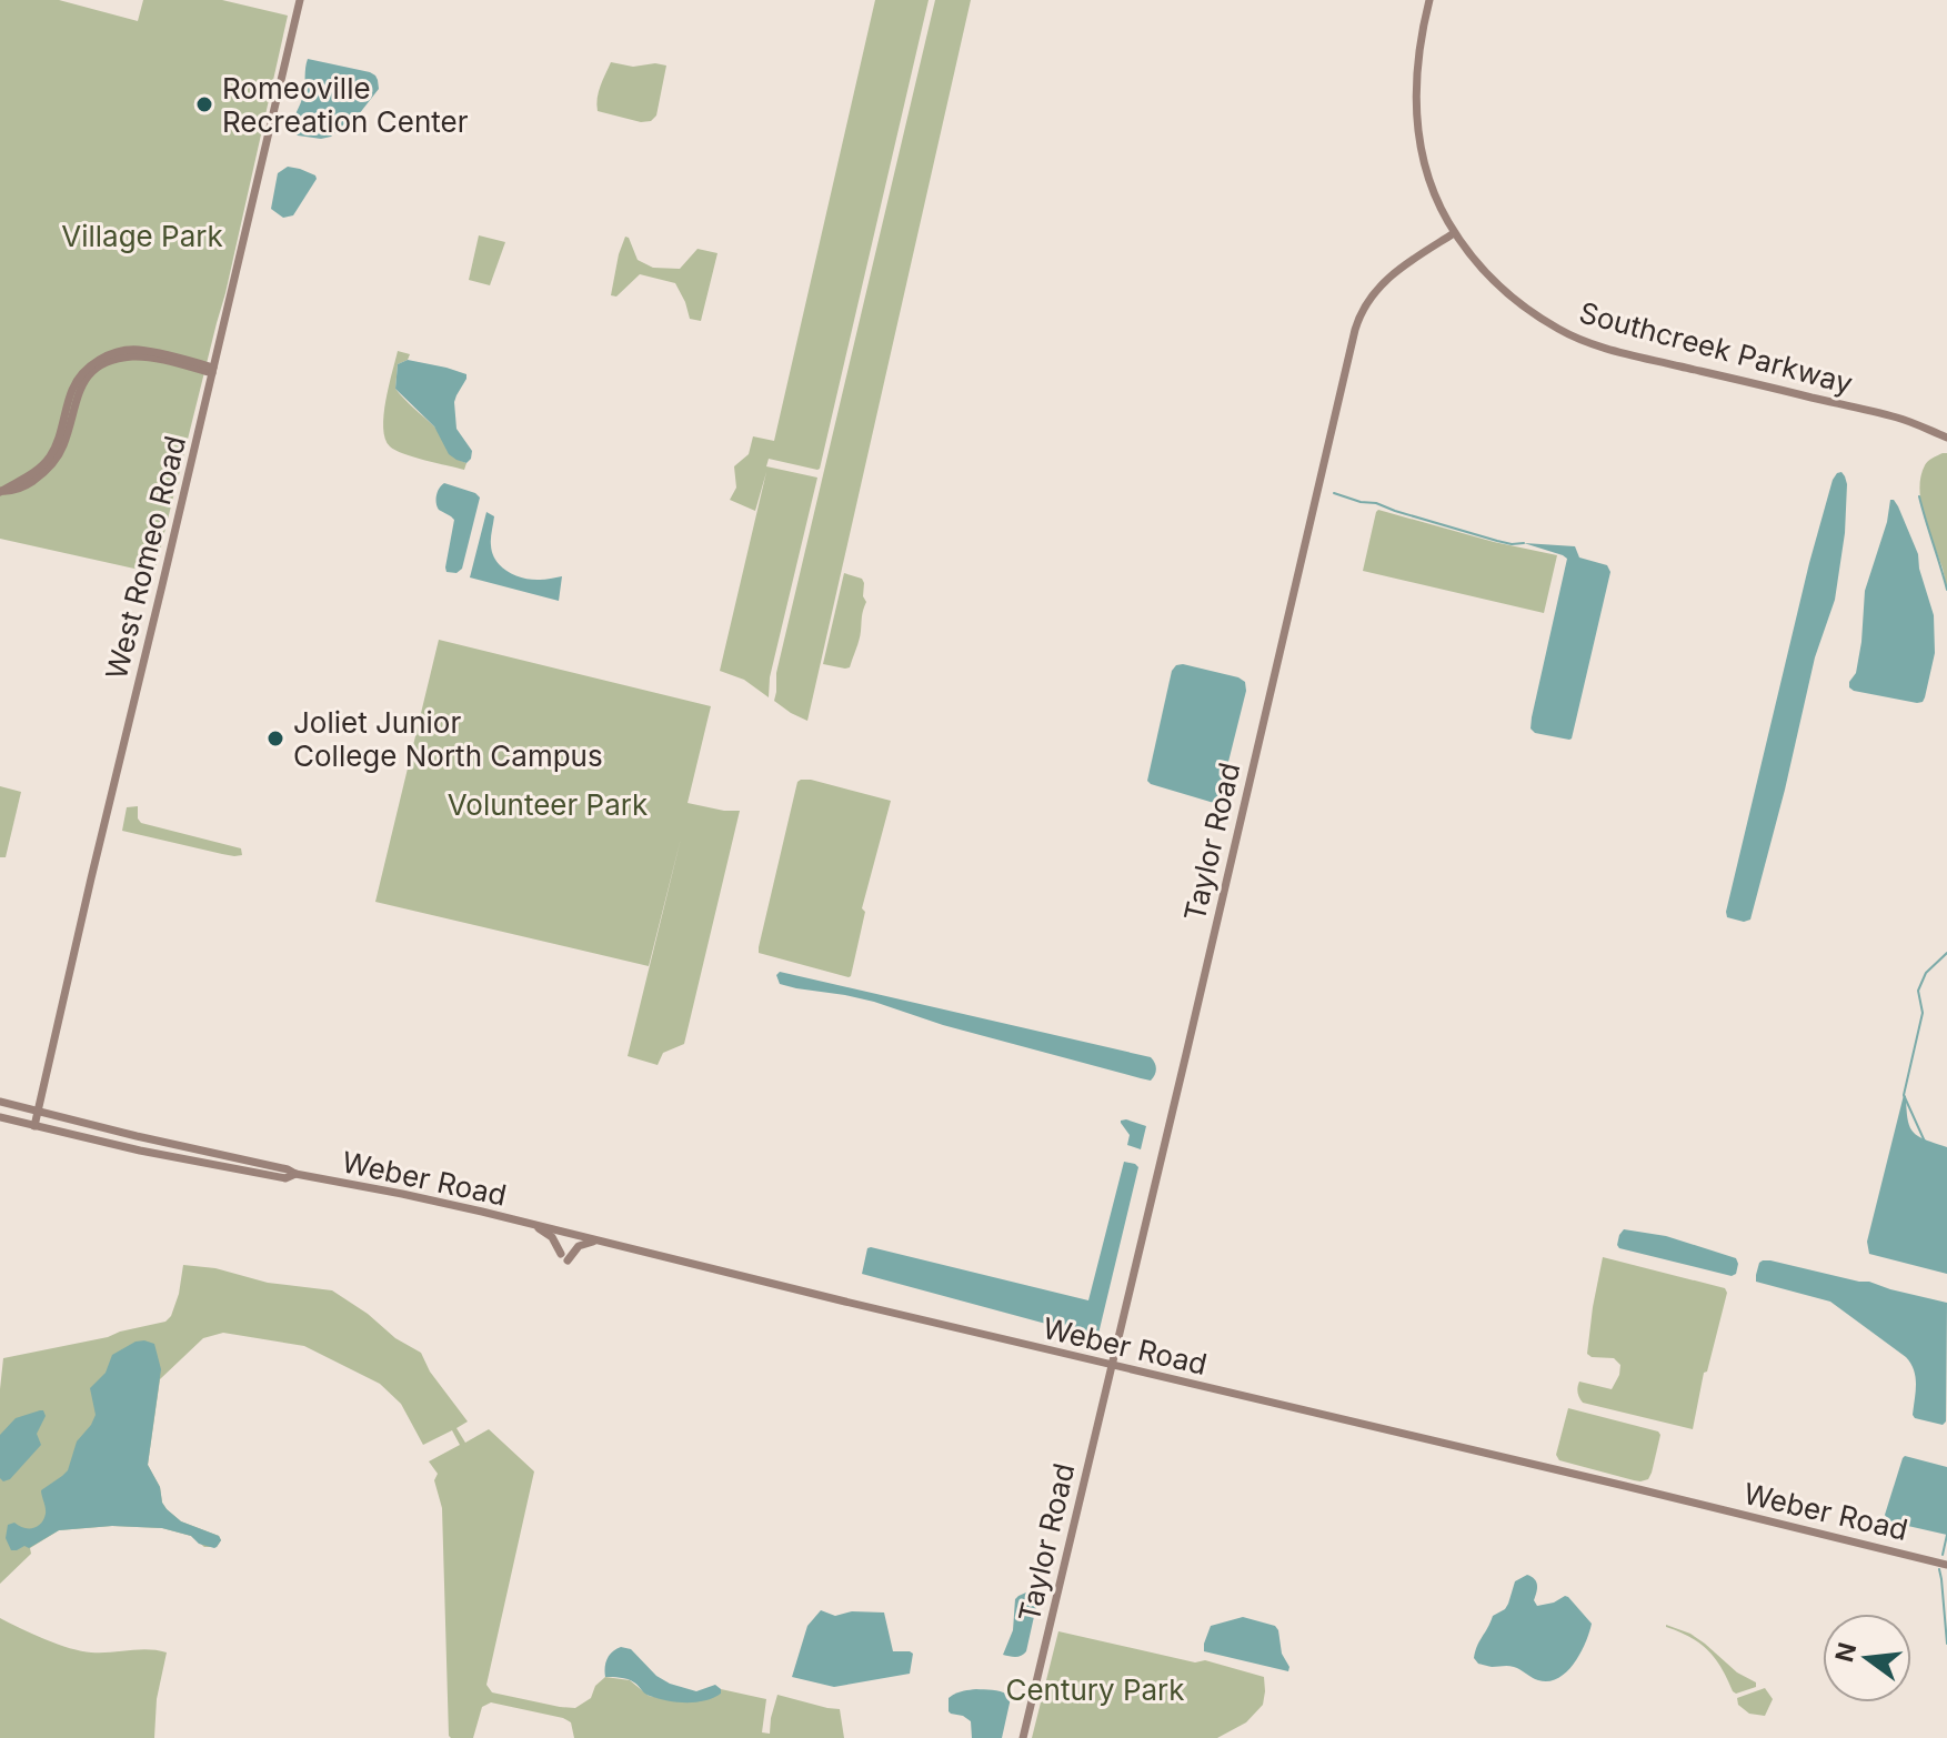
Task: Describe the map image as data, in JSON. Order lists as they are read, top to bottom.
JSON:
{
  "streets": {
    "main road": [
      "Southcreek Parkway",
      "West Romeo Road",
      "Taylor Road",
      "Weber Road"
    ]
  },
  "crossings": [
    ["Southcreek Parkway", "Taylor Road"],
    ["West Romeo Road", "Weber Road"],
    ["Taylor Road", "Weber Road"]
  ],
  "parks": ["Village Park", "Volunteer Park", "Century Park"],
  "places": ["Romeoville Recreation Center", "Joliet Junior College North Campus"],
  "north": "left"
}
